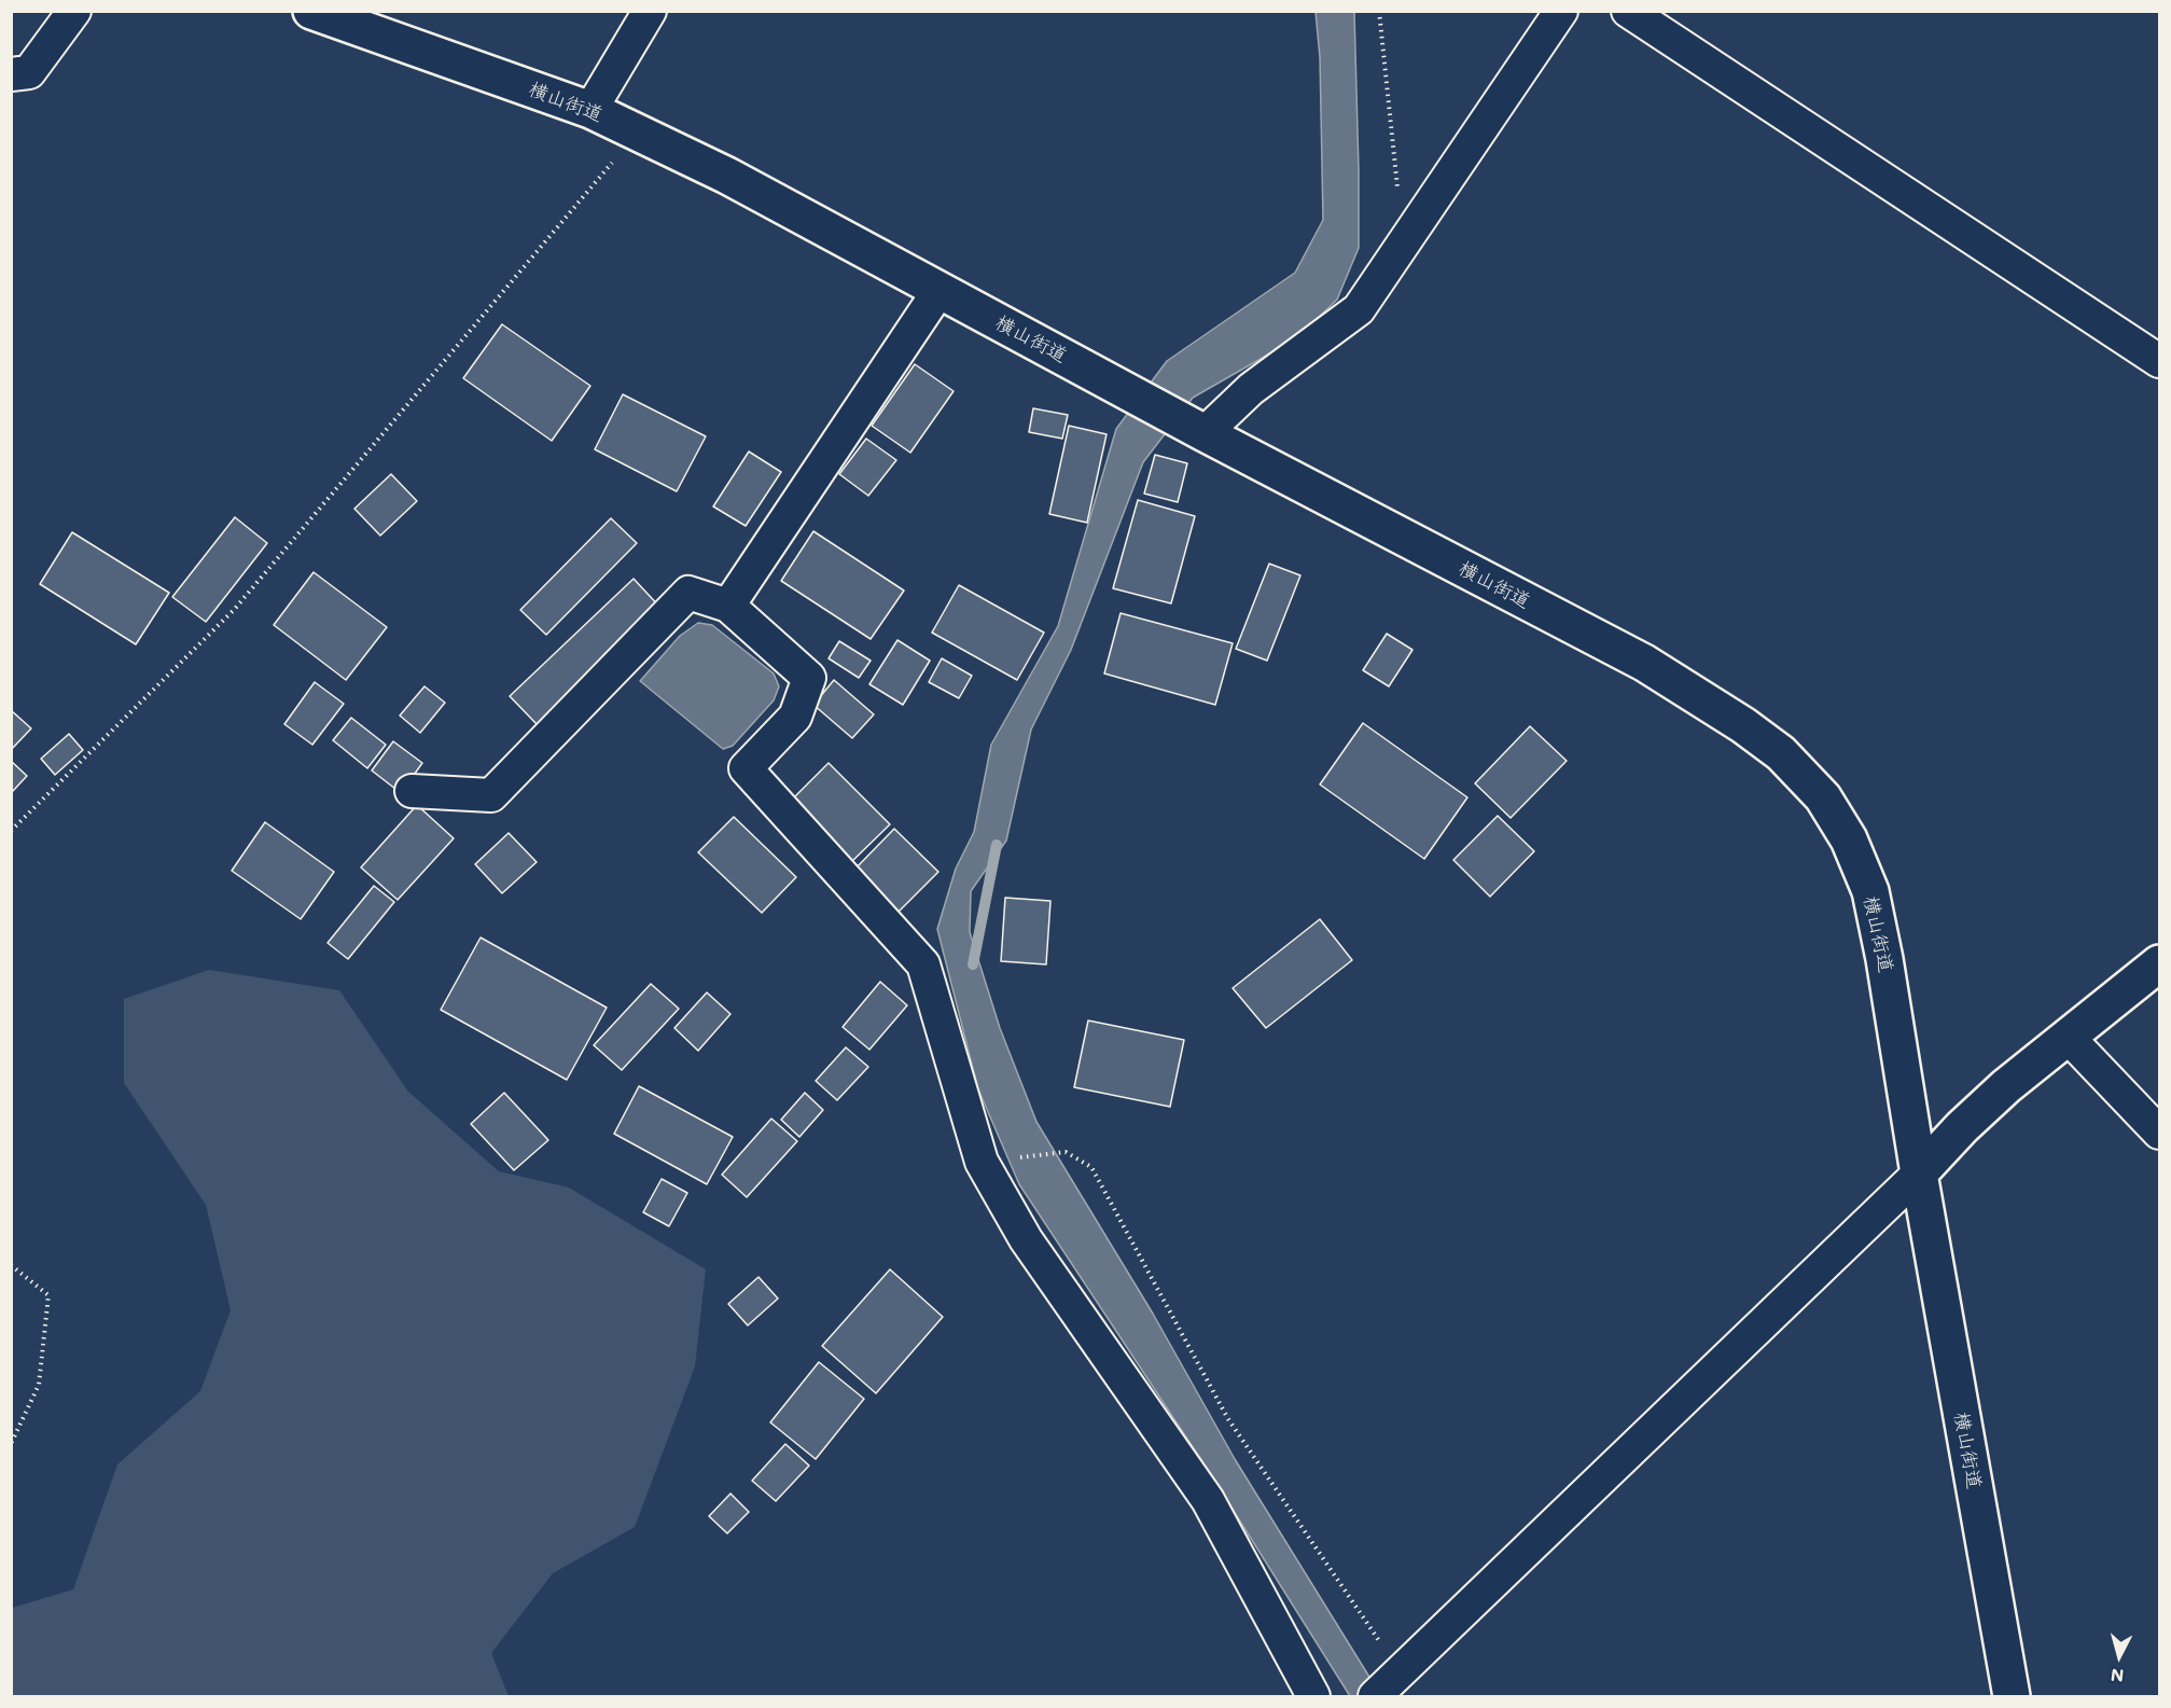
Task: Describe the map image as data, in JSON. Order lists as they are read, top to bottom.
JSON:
{
  "streets": {
    "street": ["横山街道"]
  },
  "north": "bottom"
}
